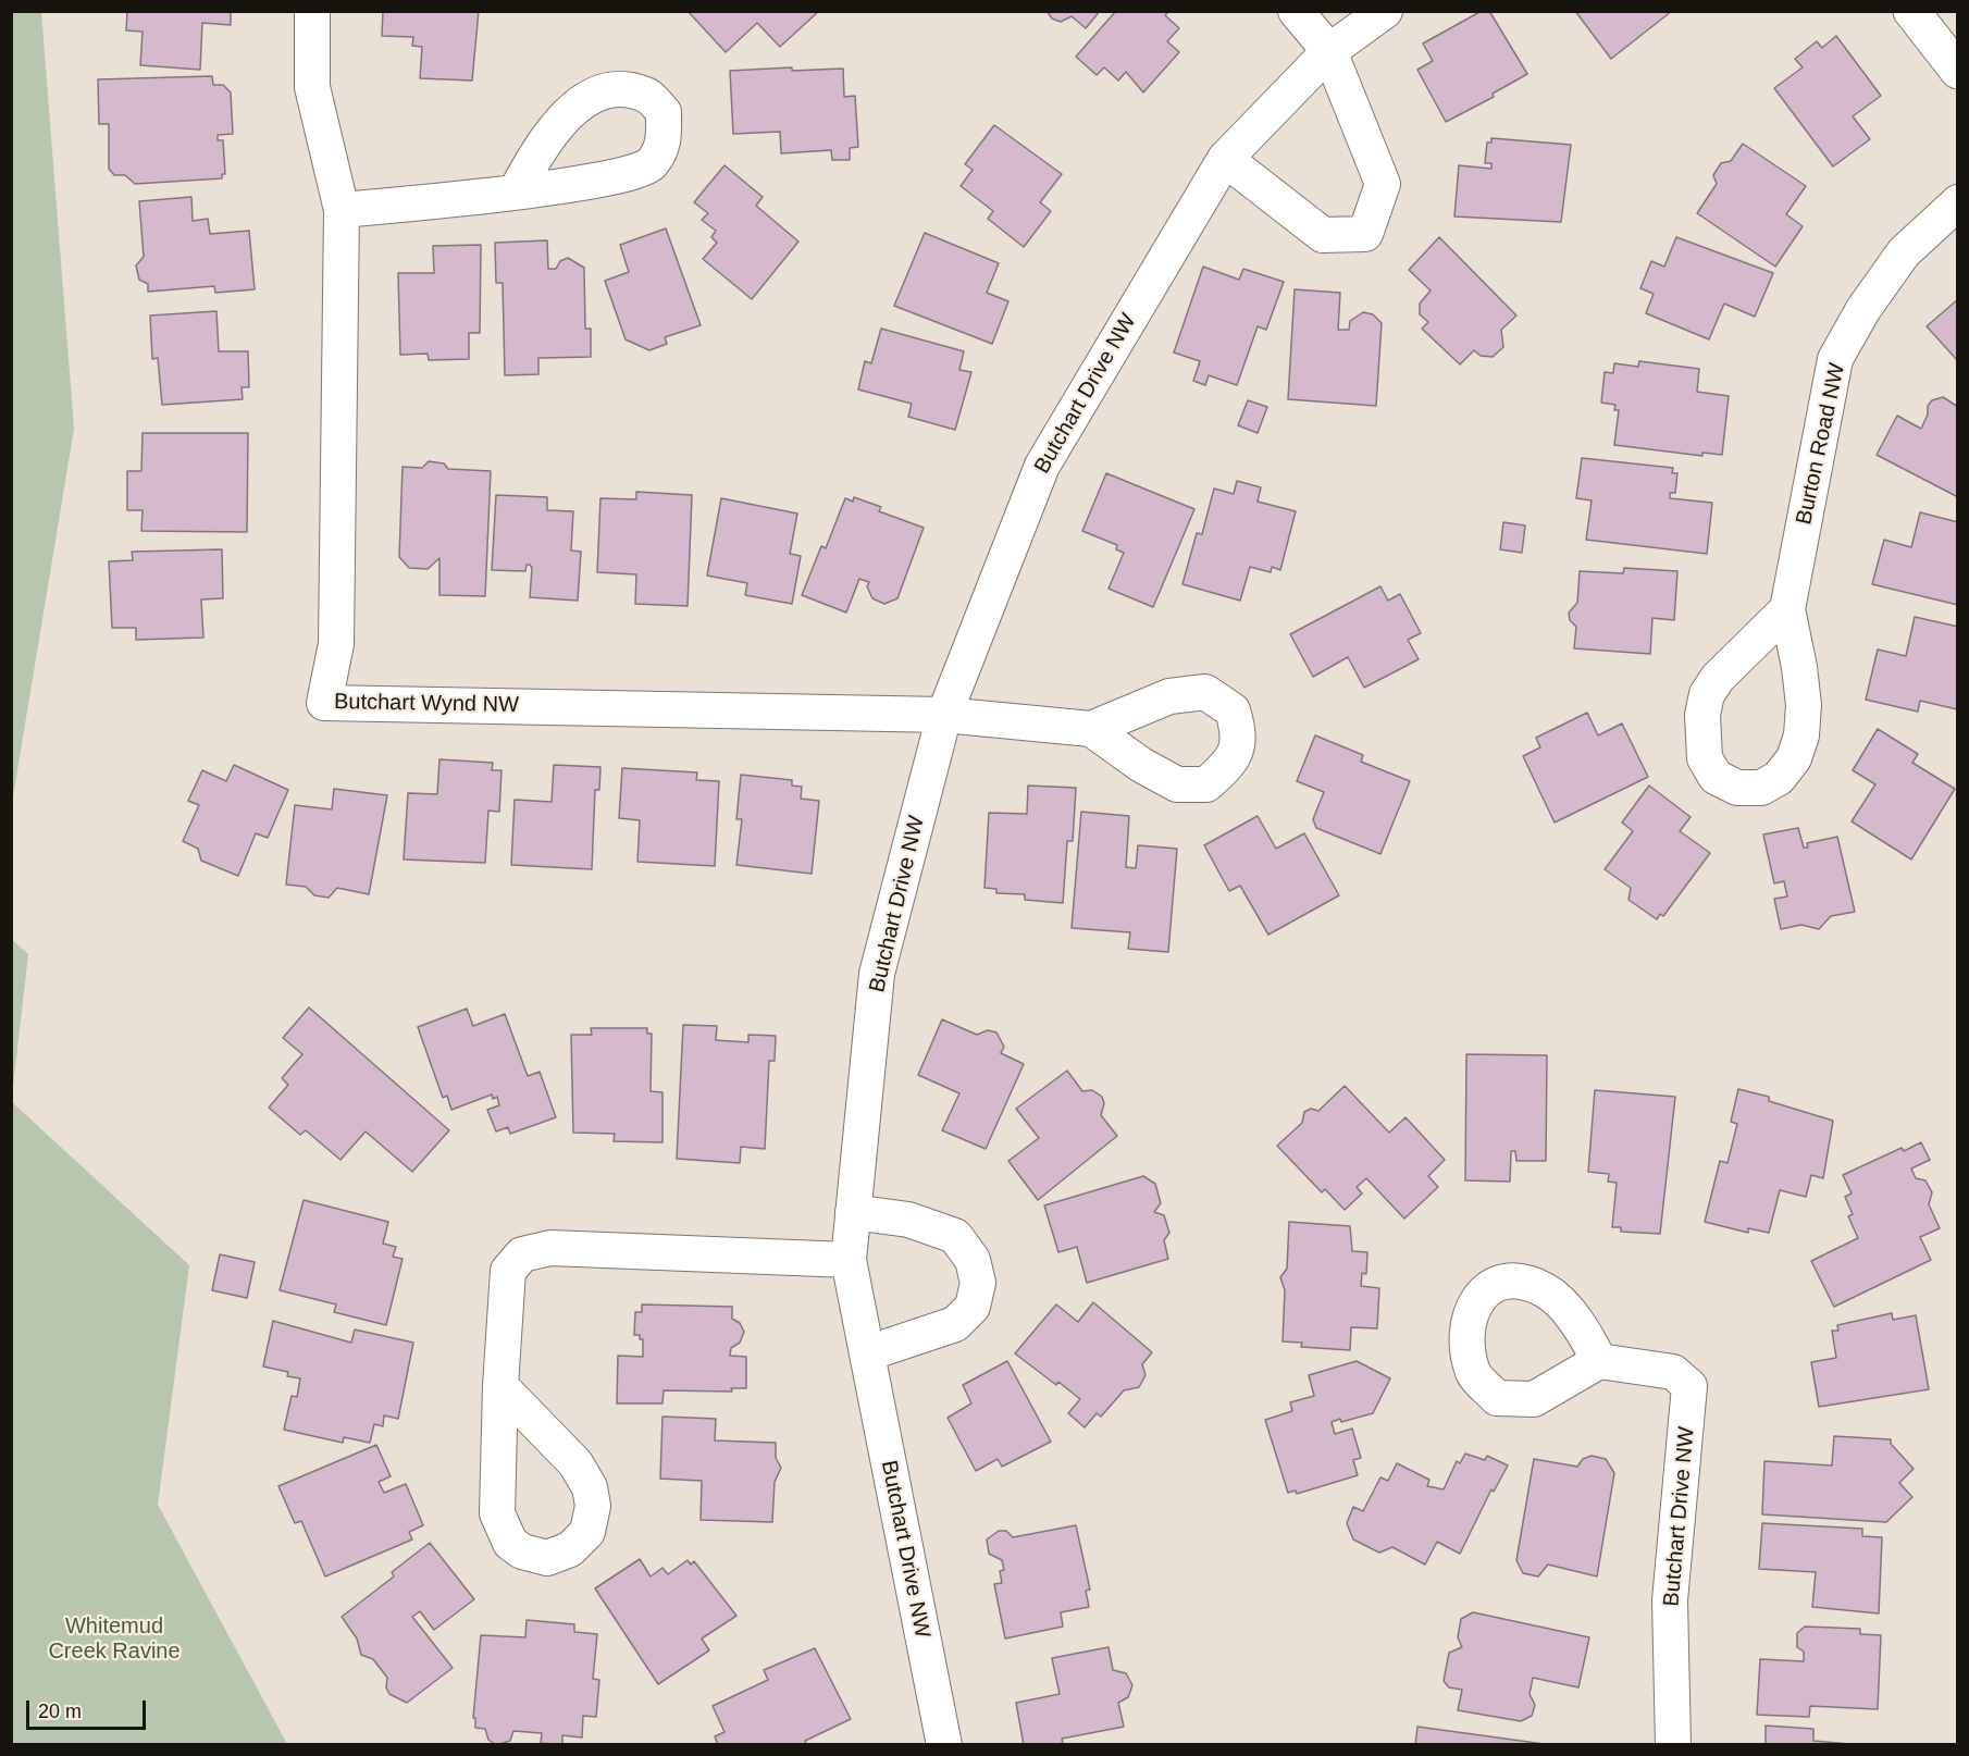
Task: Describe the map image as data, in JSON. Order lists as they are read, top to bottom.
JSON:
{
  "streets": {
    "street": ["Butchart Drive NW", "Burton Road NW", "Butchart Wynd NW"]
  },
  "crossings": [
    ["Butchart Drive NW", "Butchart Wynd NW"]
  ],
  "parks": ["Whitemud Creek Ravine"],
  "scale_bar": "20 m"
}
